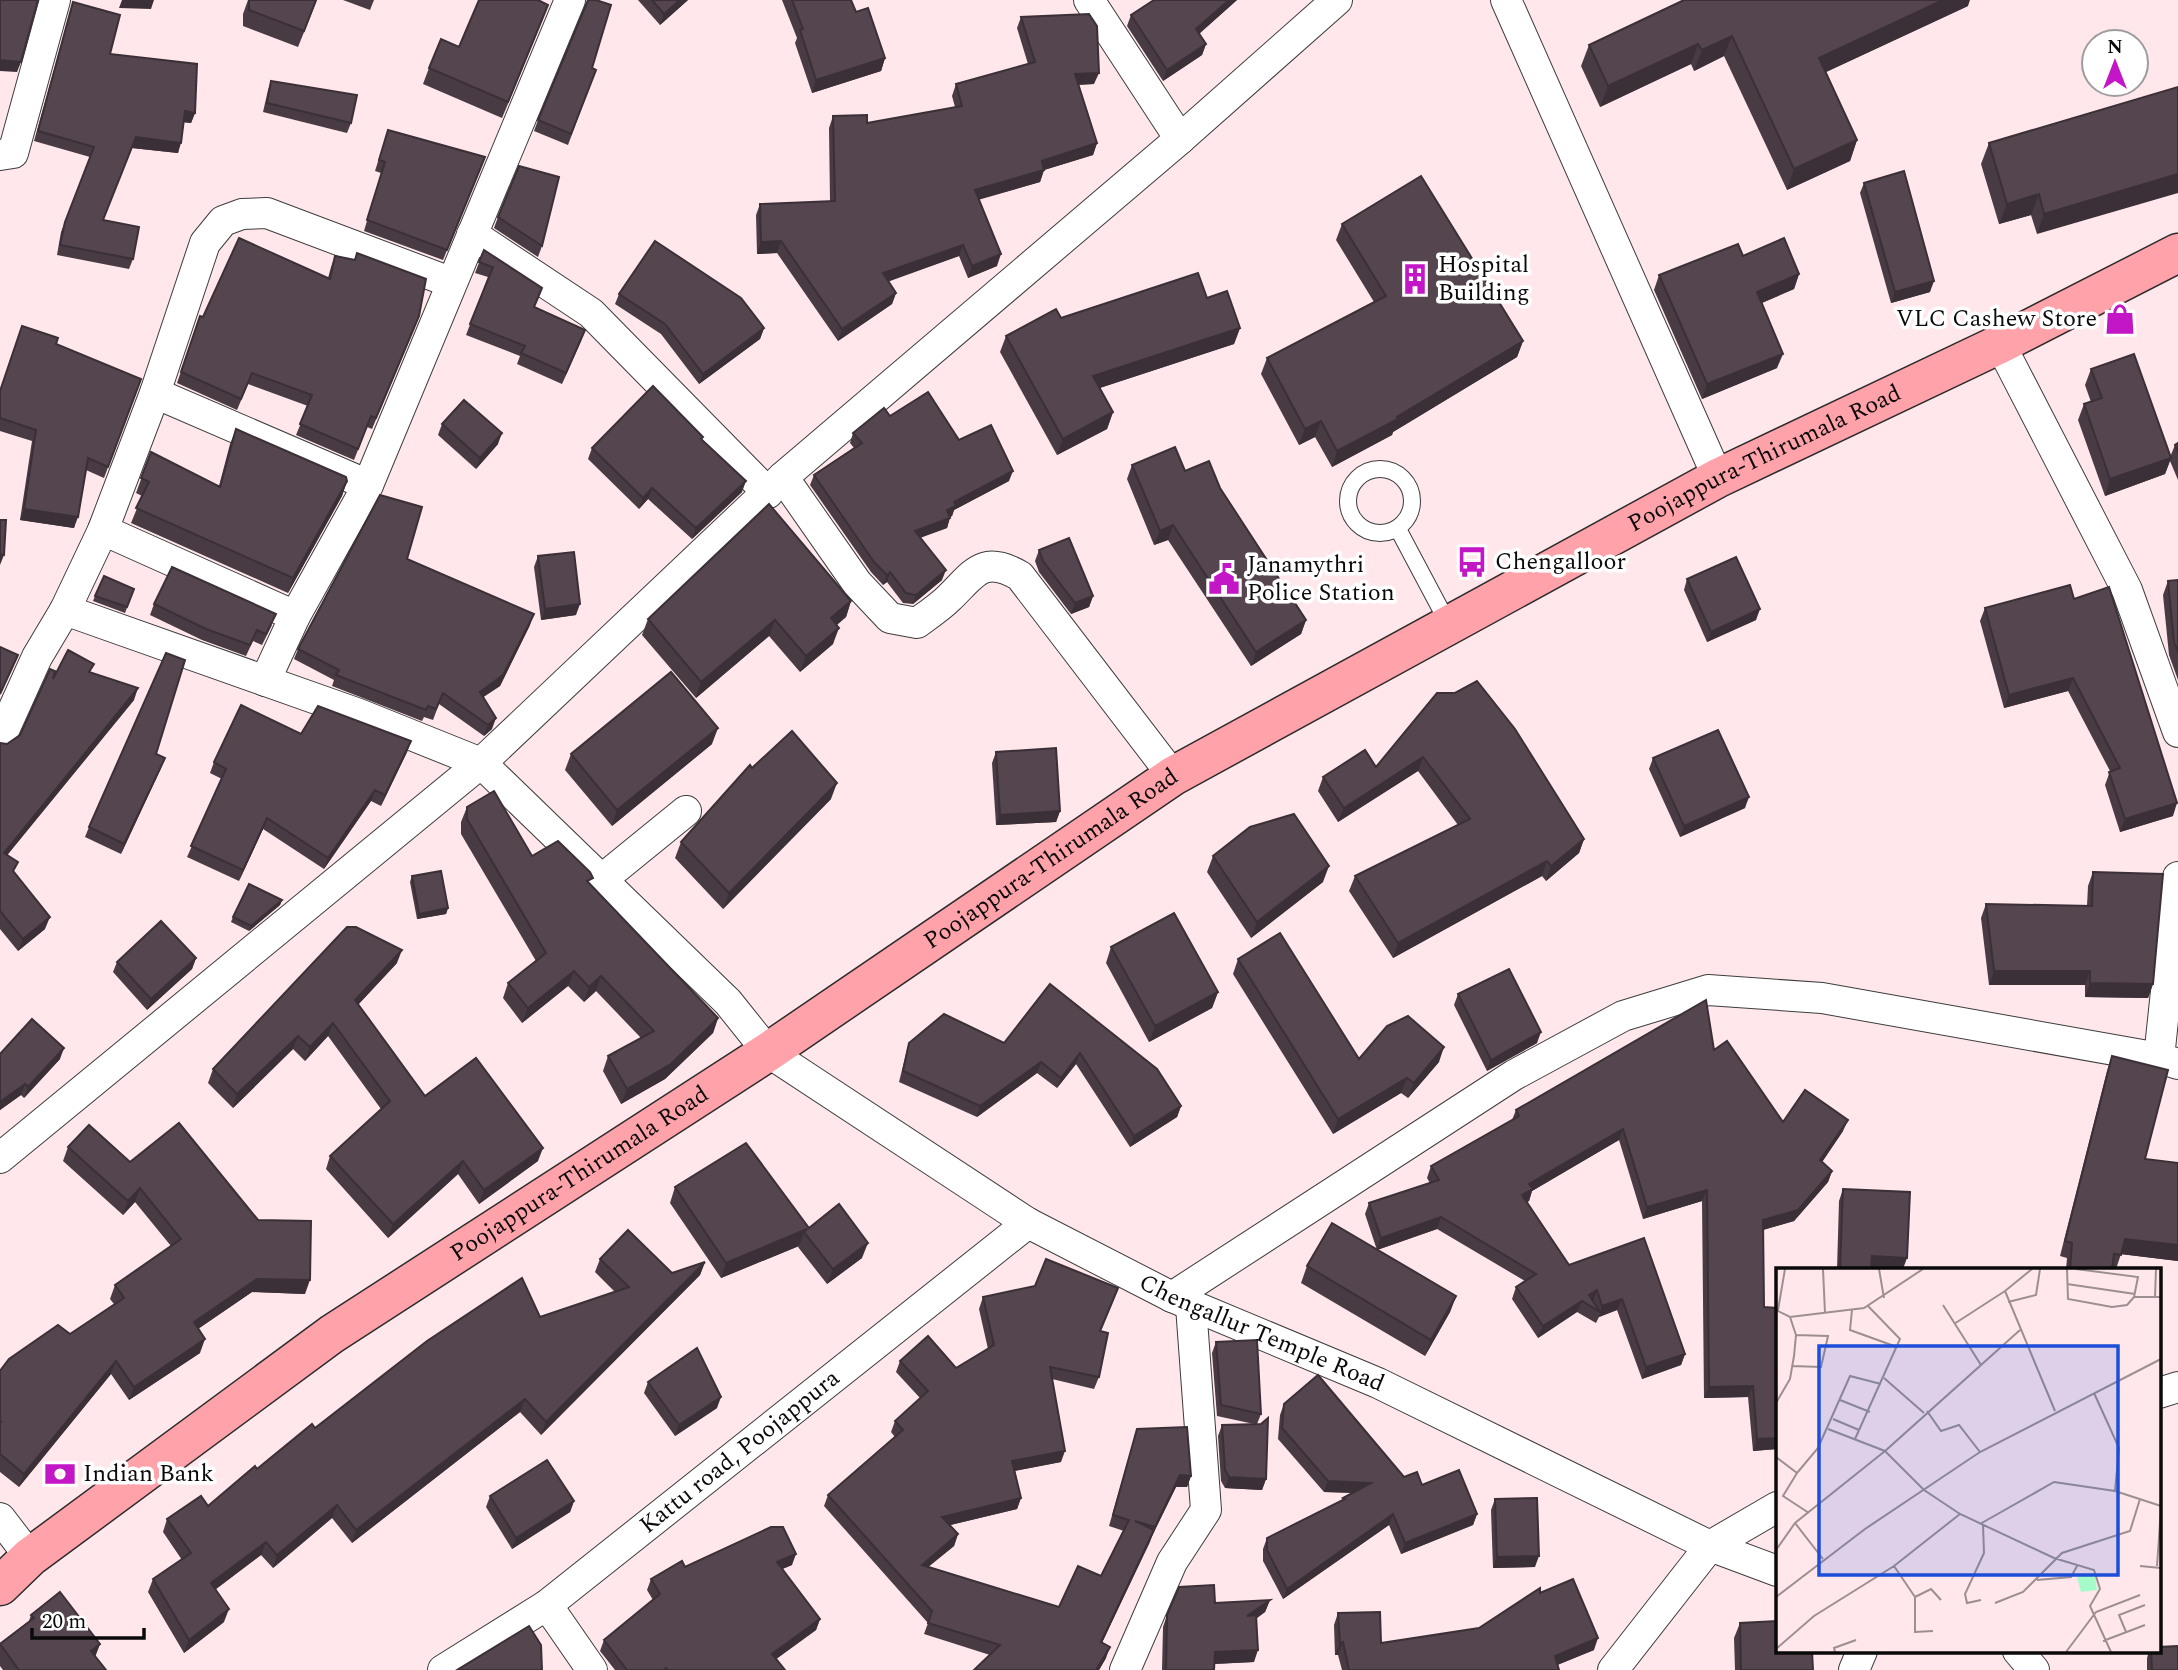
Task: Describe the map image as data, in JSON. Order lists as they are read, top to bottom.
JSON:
{
  "streets": {
    "main road": ["Poojappura-Thirumala Road"],
    "street": ["Chengallur Temple Road", "Kattu road, Poojappura"]
  },
  "crossings": [
    ["Poojappura-Thirumala Road", "Chengallur Temple Road"],
    ["Chengallur Temple Road", "Kattu road, Poojappura"]
  ],
  "places": {
    "building": ["Hospital Building"],
    "shop": ["VLC Cashew Store"],
    "bus stop": ["Chengalloor"],
    "public building": ["Janamythri Police Station"],
    "bank": ["Indian Bank"]
  },
  "scale_bar": "20 m",
  "north": "top"
}
